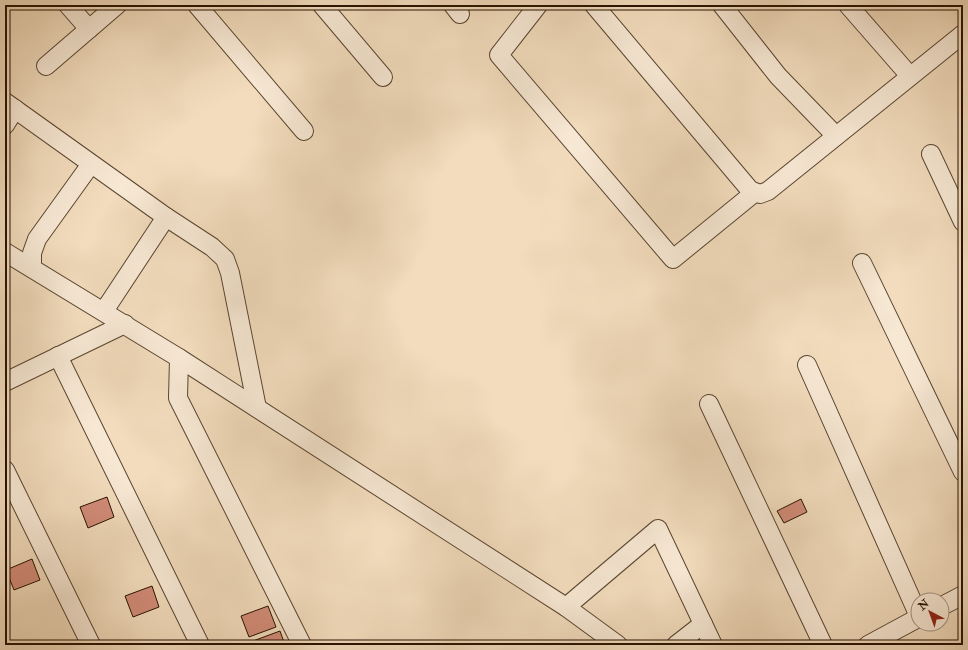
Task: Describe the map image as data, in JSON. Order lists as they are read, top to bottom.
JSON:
{
  "north": "top left"
}
